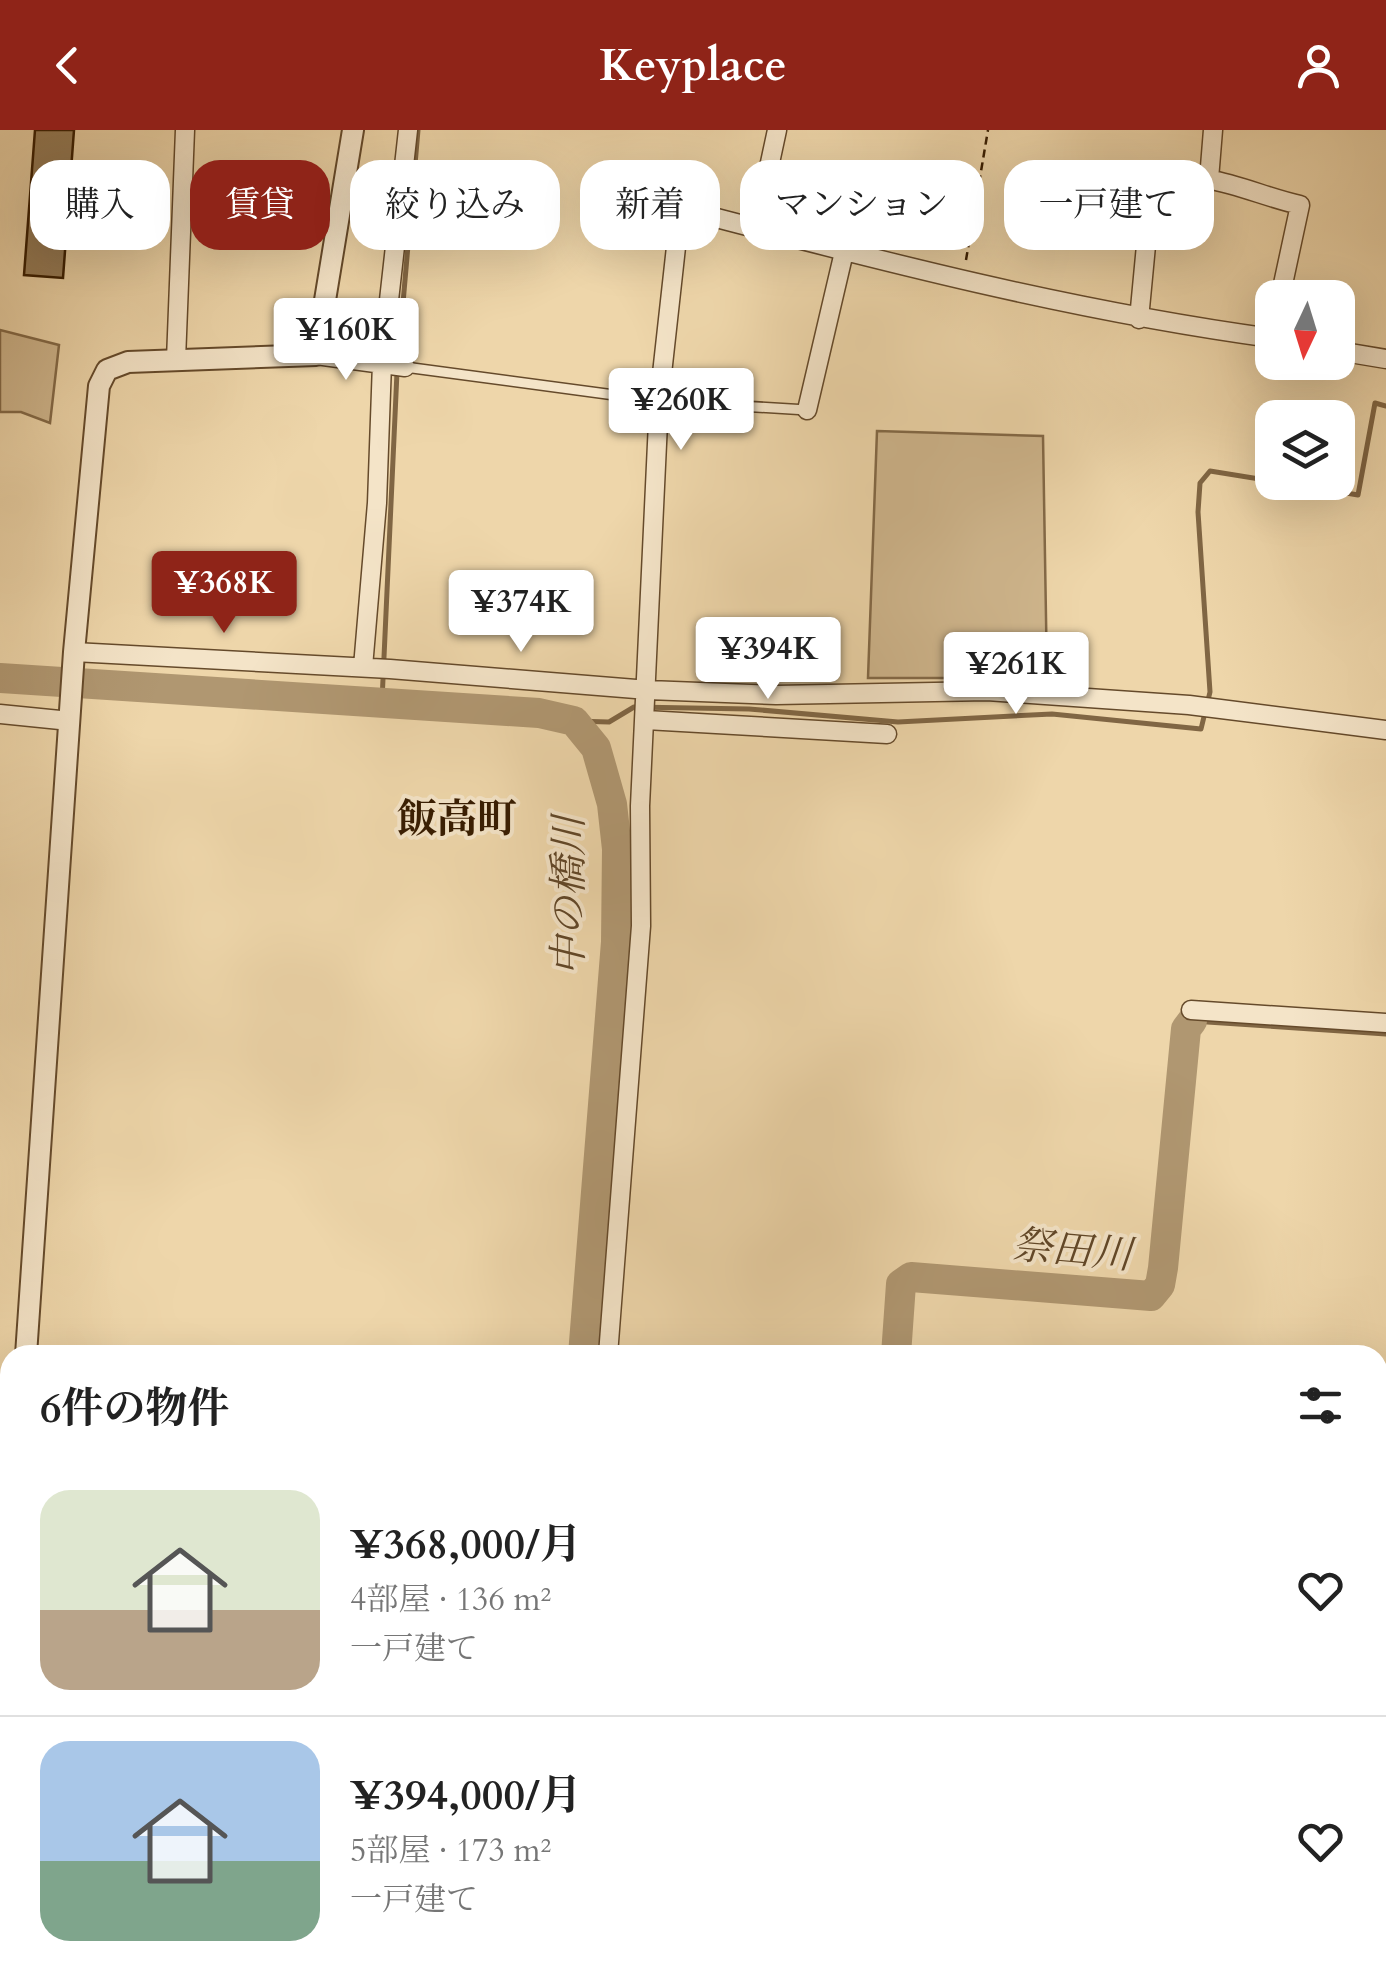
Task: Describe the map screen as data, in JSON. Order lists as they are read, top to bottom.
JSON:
{
  "districts": ["飯高町"],
  "water": ["中の橋川", "祭田川"],
  "north": "bottom",
  "page": {
    "header": "Keyplace",
    "chip": [
      "購入",
      "賃貸",
      "絞り込み",
      "新着",
      "マンション",
      "一戸建て"
    ],
    "price": [
      "¥160K",
      "¥260K",
      "¥368K",
      "¥374K",
      "¥394K",
      "¥261K"
    ],
    "heading": "6件の物件",
    "list": [
      {
        "name": "¥368,000/月",
        "note": "4部屋 · 136 m² · 一戸建て"
      },
      {
        "name": "¥394,000/月",
        "note": "5部屋 · 173 m² · 一戸建て"
      }
    ]
  }
}
